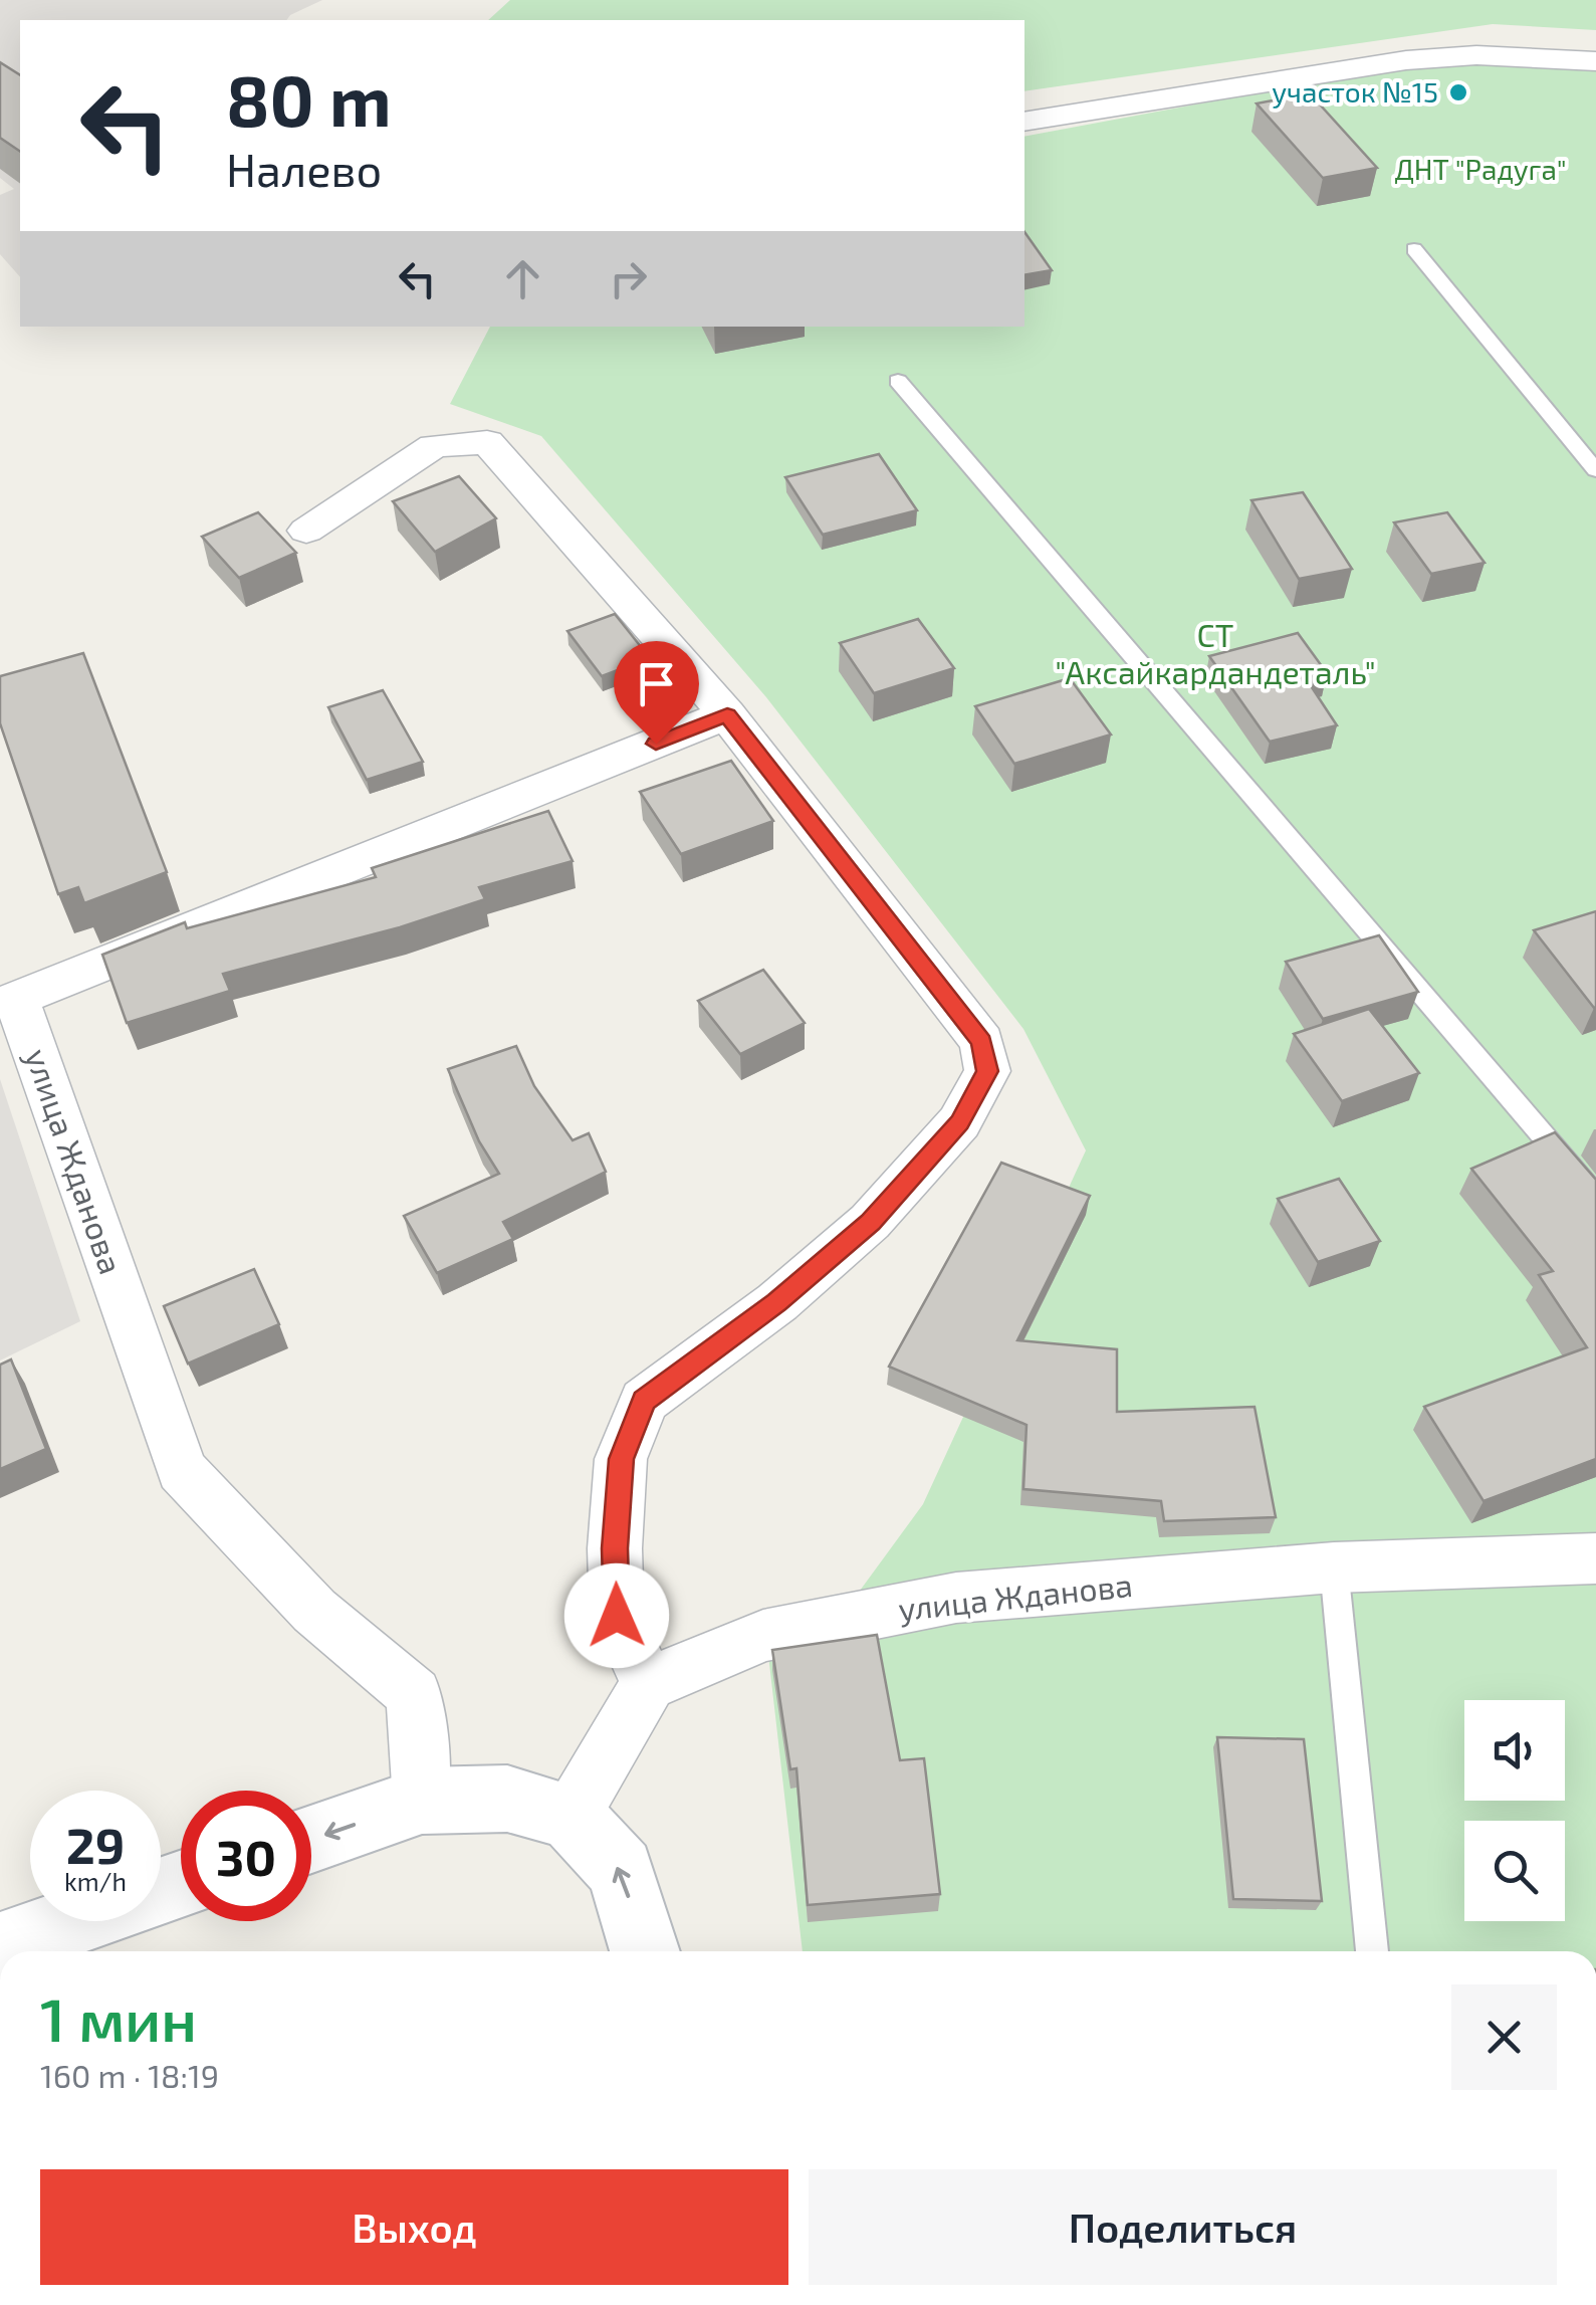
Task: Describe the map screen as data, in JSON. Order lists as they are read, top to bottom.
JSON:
{
  "streets": {
    "street": ["улица Жданова"]
  },
  "parks": ["ДНТ \"Радуга\"", "СТ \"Аксайкардандеталь\""],
  "places": ["участок №15"],
  "page": {
    "turn": ["80 m", "Налево"],
    "speed": "29 km/h",
    "limit": "30",
    "heading": ["1 мин", "160 m · 18:19"],
    "buttons": ["Выход", "Поделиться"]
  }
}
